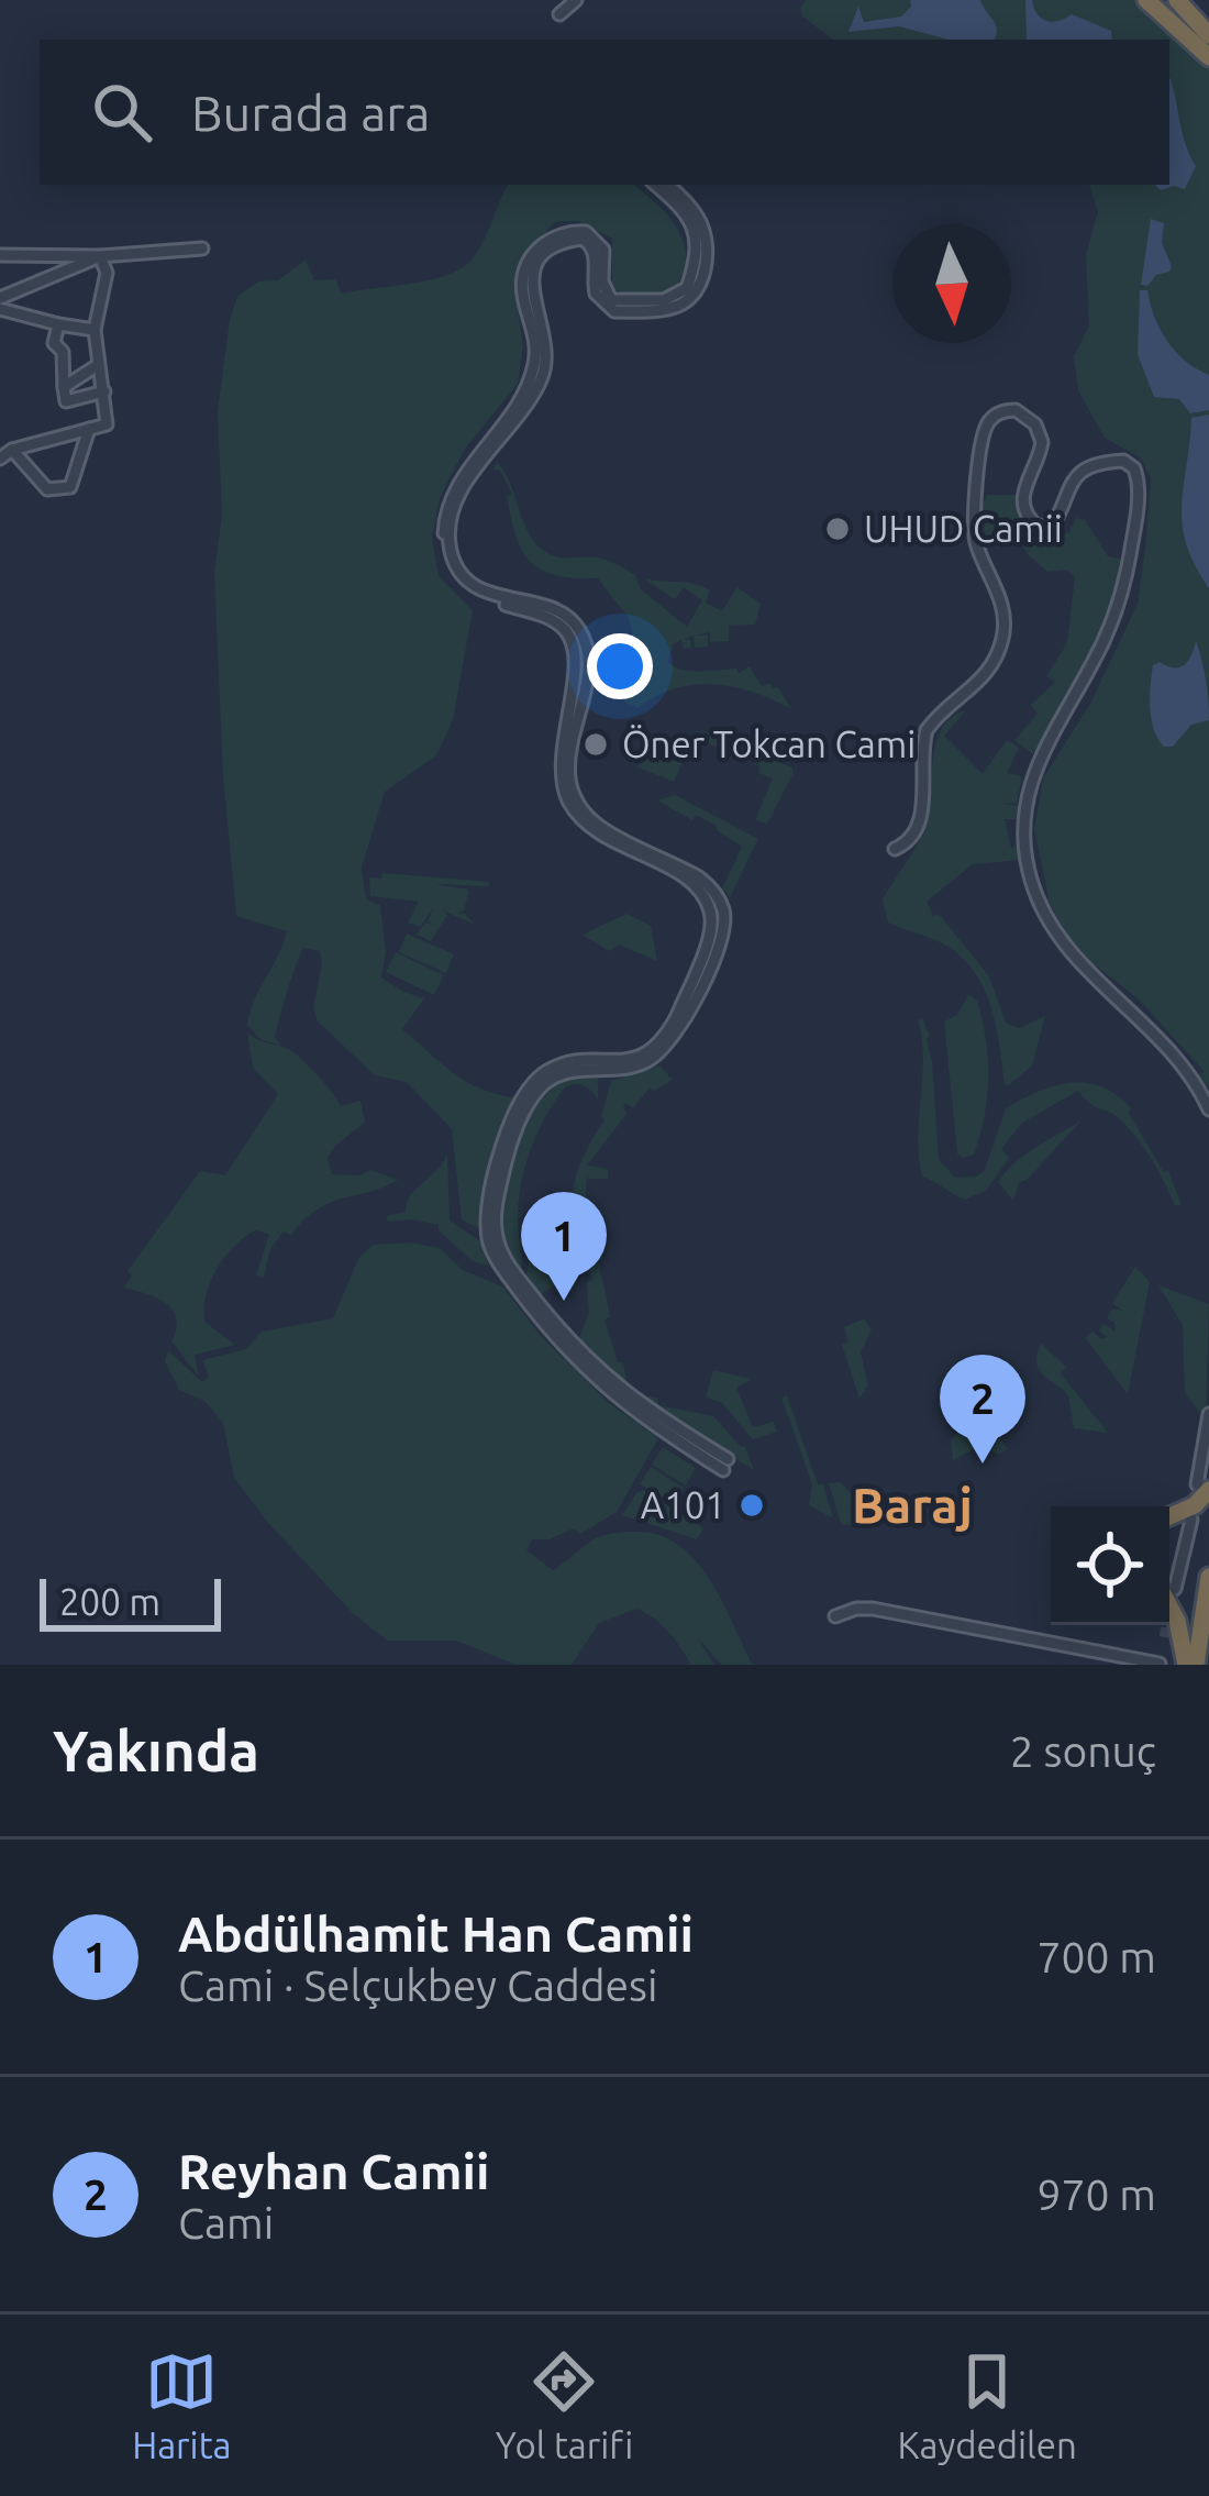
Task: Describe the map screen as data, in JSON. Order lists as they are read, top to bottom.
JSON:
{
  "districts": ["Baraj"],
  "places": ["UHUD Camii", "Öner Tokcan Cami", "A101"],
  "scale_bar": "200 m",
  "north": "bottom",
  "page": {
    "search": "Burada ara",
    "pins": ["1", "2"],
    "scale": "200 m",
    "heading": ["Yakında", "2 sonuç"],
    "list": [
      {
        "mark": "1",
        "name": "Abdülhamit Han Camii",
        "note": "Cami · Selçukbey Caddesi",
        "value": "700 m"
      },
      {
        "mark": "2",
        "name": "Reyhan Camii",
        "note": "Cami",
        "value": "970 m"
      }
    ],
    "nav": ["Harita", "Yol tarifi", "Kaydedilen"]
  }
}
